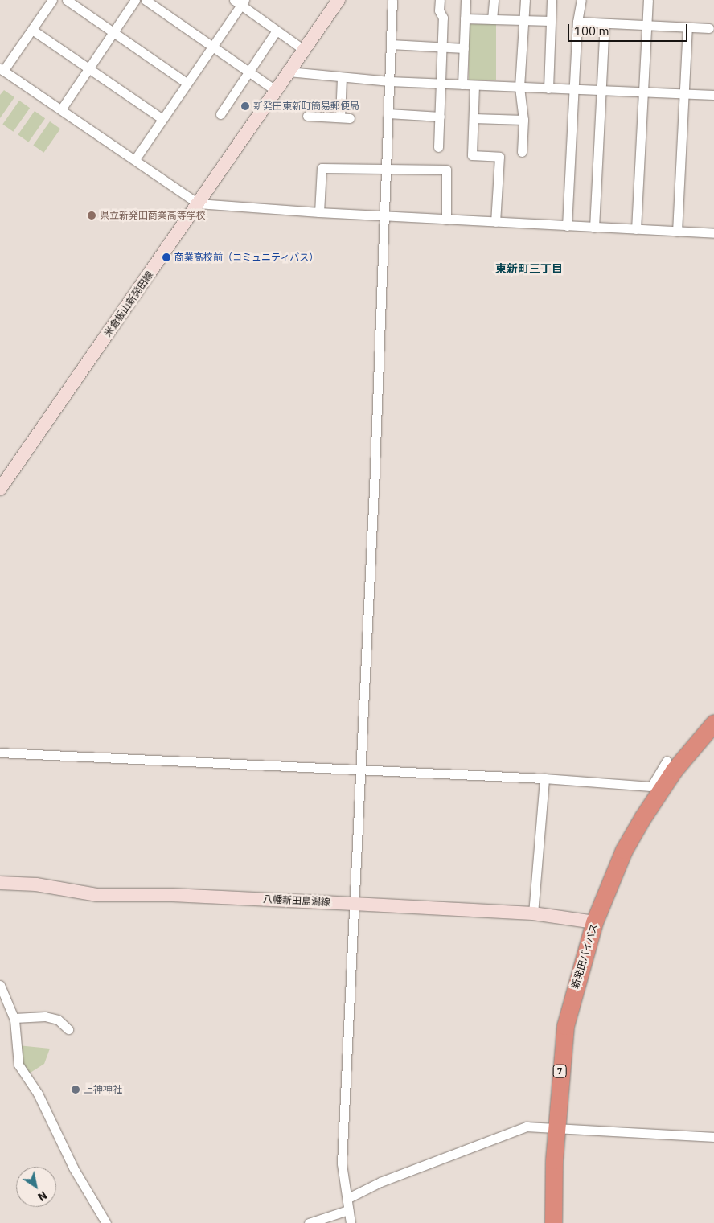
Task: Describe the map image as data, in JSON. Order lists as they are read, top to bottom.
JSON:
{
  "streets": {
    "highway": ["新発田バイパス", "7"],
    "main road": ["米倉板山新発田線", "八幡新田島潟線"]
  },
  "crossings": [
    ["八幡新田島潟線", "新発田バイパス"]
  ],
  "districts": ["東新町三丁目"],
  "places": [
    "新発田東新町簡易郵便局",
    "県立新発田商業高等学校",
    "商業高校前（コミュニティバス）",
    "上神神社"
  ],
  "scale_bar": "100 m",
  "north": "bottom right"
}
